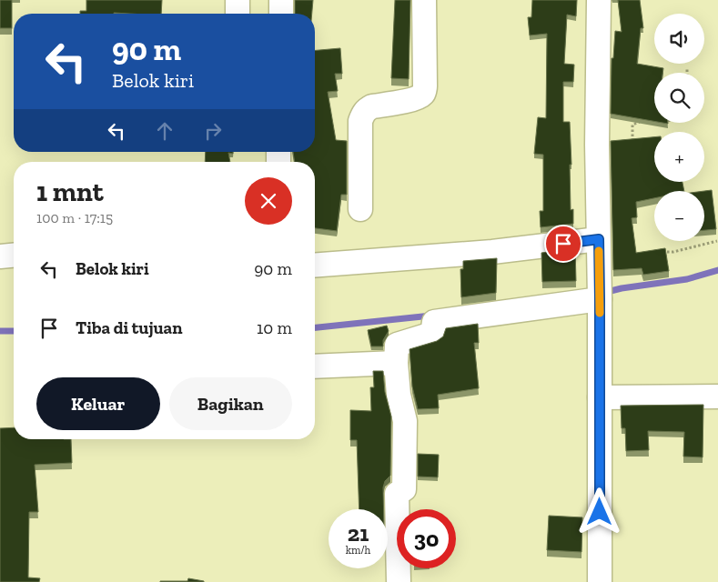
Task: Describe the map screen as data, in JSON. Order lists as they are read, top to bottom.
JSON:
{
  "page": {
    "map_buttons": ["+", "−"],
    "turn": ["90 m", "Belok kiri"],
    "heading": ["1 mnt", "100 m · 17:15"],
    "list": [
      {
        "name": "Belok kiri",
        "value": "90 m"
      },
      {
        "name": "Tiba di tujuan",
        "value": "10 m"
      }
    ],
    "buttons": ["Keluar", "Bagikan"],
    "speed": "21 km/h",
    "limit": "30"
  }
}
